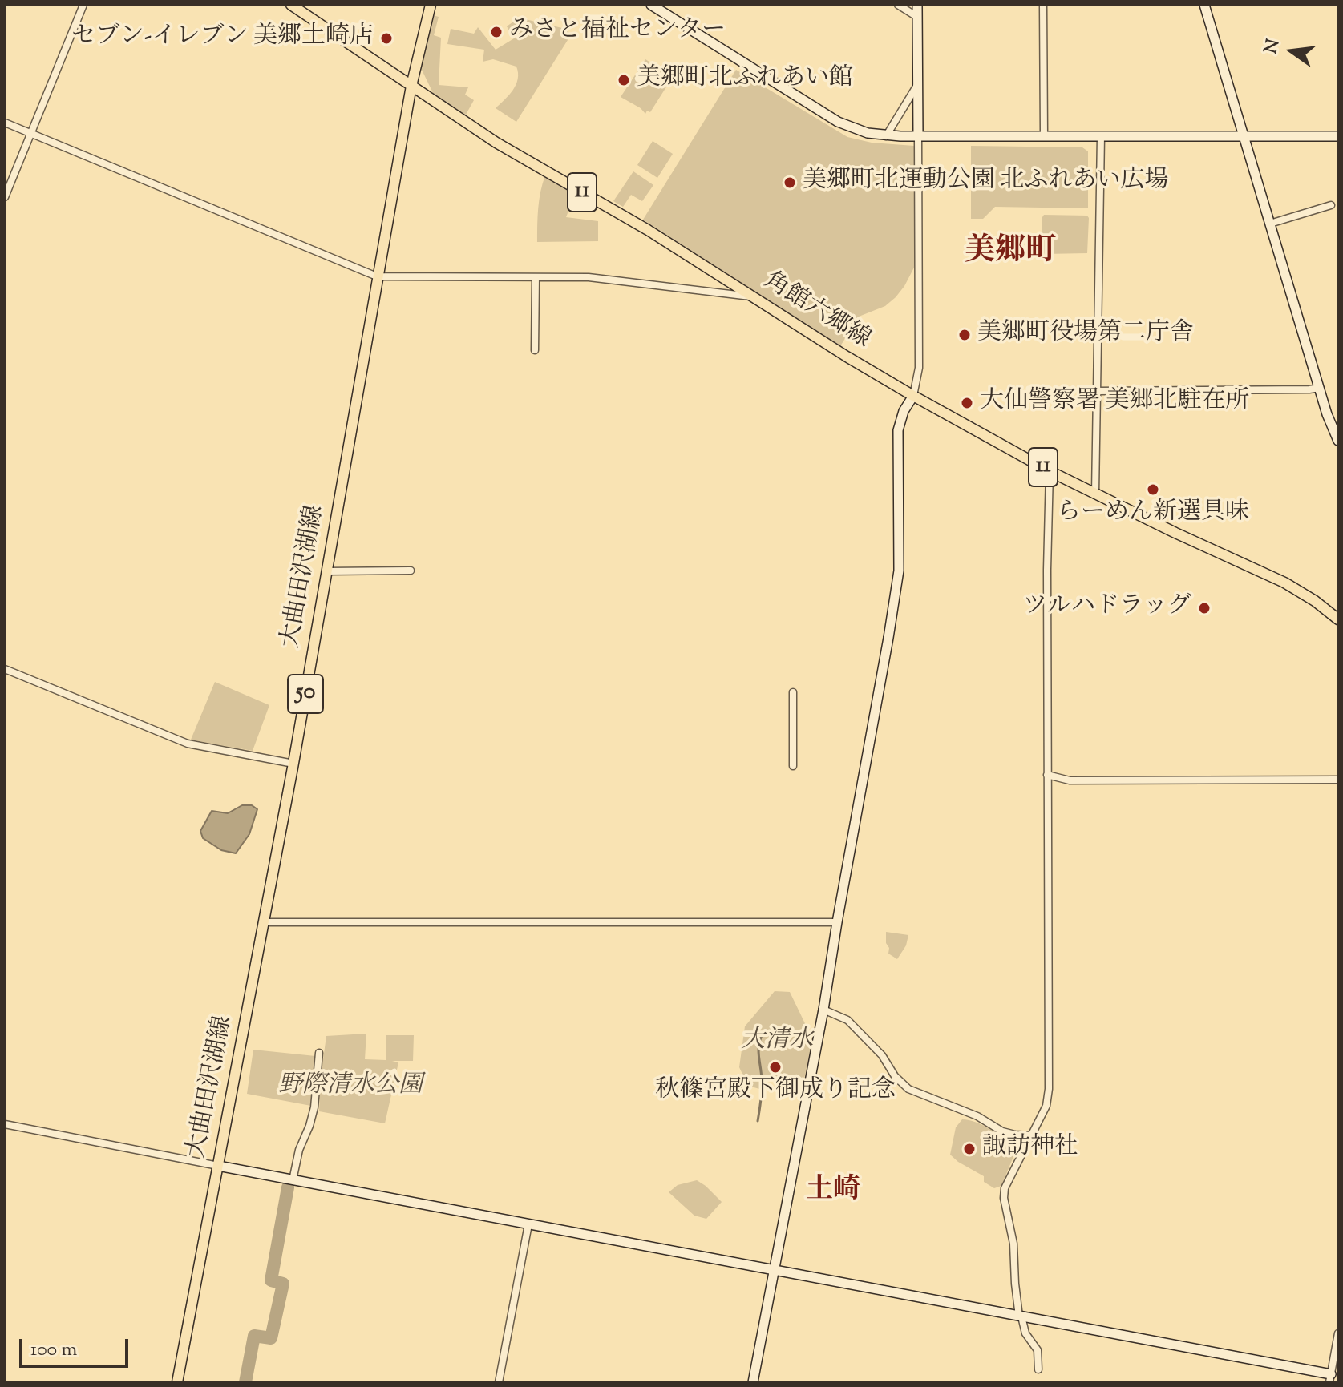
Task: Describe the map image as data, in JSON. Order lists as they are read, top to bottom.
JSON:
{
  "streets": {
    "main road": [
      "11",
      "角館六郷線",
      "大曲田沢湖線",
      "50"
    ]
  },
  "crossings": [
    ["角館六郷線", "大曲田沢湖線"]
  ],
  "districts": ["美郷町", "土崎"],
  "parks": ["大清水", "野際清水公園"],
  "places": [
    "みさと福祉センター",
    "セブン-イレブン 美郷土崎店",
    "美郷町北ふれあい館",
    "美郷町北運動公園 北ふれあい広場",
    "美郷町役場第二庁舎",
    "大仙警察署 美郷北駐在所",
    "らーめん新選具味",
    "ツルハドラッグ",
    "秋篠宮殿下御成り記念",
    "諏訪神社"
  ],
  "scale_bar": "100 m",
  "north": "left"
}
